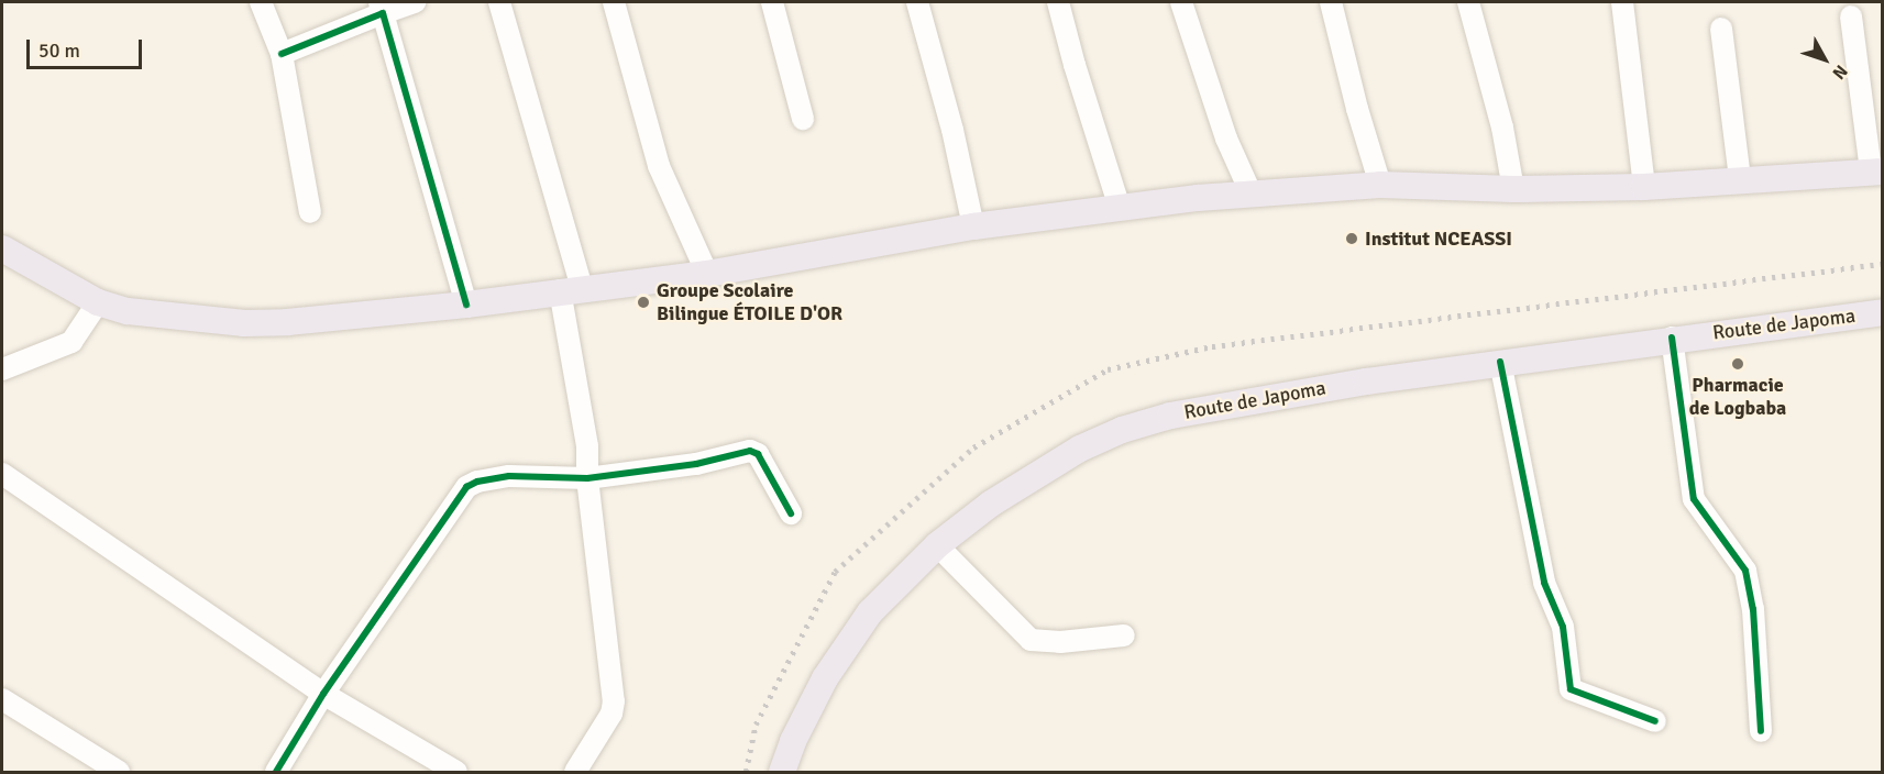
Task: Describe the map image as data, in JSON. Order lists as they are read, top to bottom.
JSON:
{
  "streets": {
    "main road": ["Route de Japoma"]
  },
  "places": ["Institut NCEASSI", "Groupe Scolaire Bilingue ÉTOILE D'OR", "Pharmacie de Logbaba"],
  "scale_bar": "50 m",
  "north": "bottom right"
}
